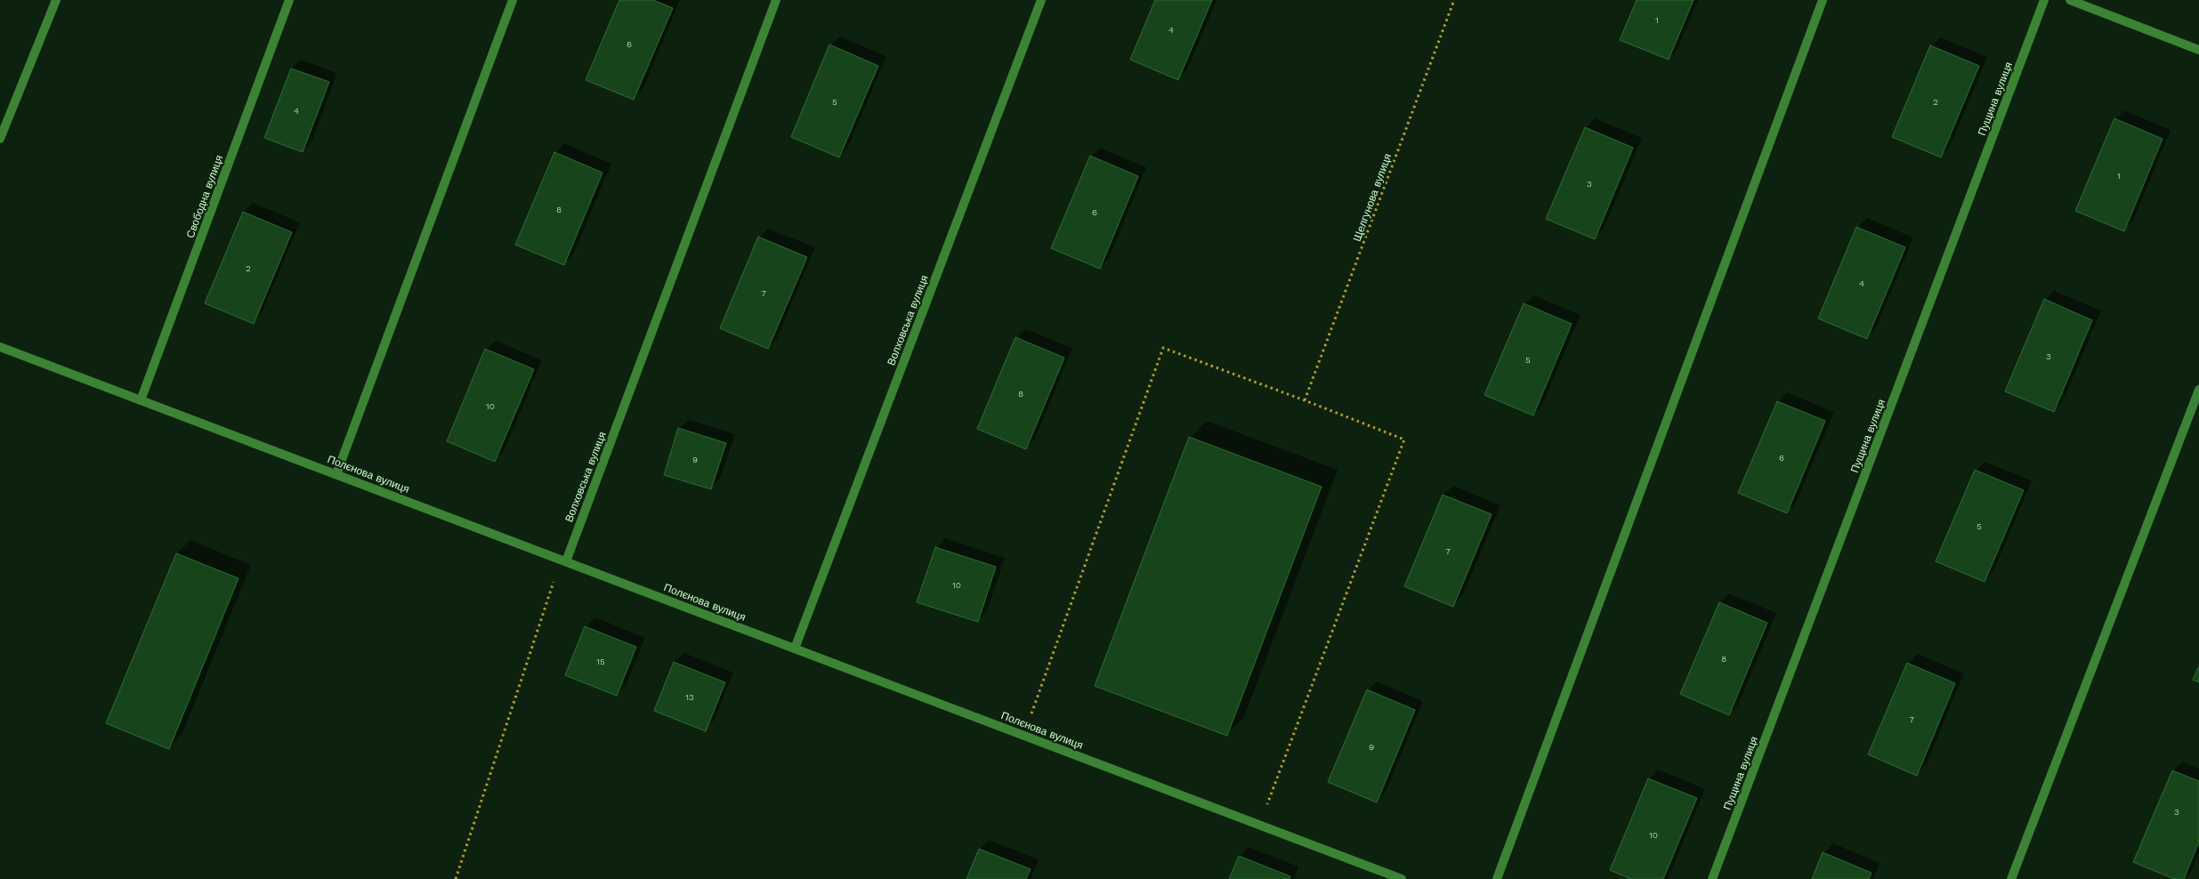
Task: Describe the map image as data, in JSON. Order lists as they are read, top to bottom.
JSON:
{
  "streets": {
    "street": [
      "Пущина вулиця",
      "Свободна вулиця",
      "Волховська вулиця",
      "Полєнова вулиця"
    ],
    "path": ["Щелгунова вулиця"]
  },
  "crossings": [
    ["Свободна вулиця", "Полєнова вулиця"],
    ["Волховська вулиця", "Полєнова вулиця"]
  ],
  "house_numbers": [
    "1",
    "4",
    "6",
    "5",
    "2",
    "4",
    "1",
    "3",
    "8",
    "6",
    "2",
    "4",
    "7",
    "3",
    "5",
    "8",
    "10",
    "6",
    "9",
    "5",
    "7",
    "10",
    "8",
    "15",
    "13",
    "7",
    "9",
    "3",
    "10"
  ]
}
